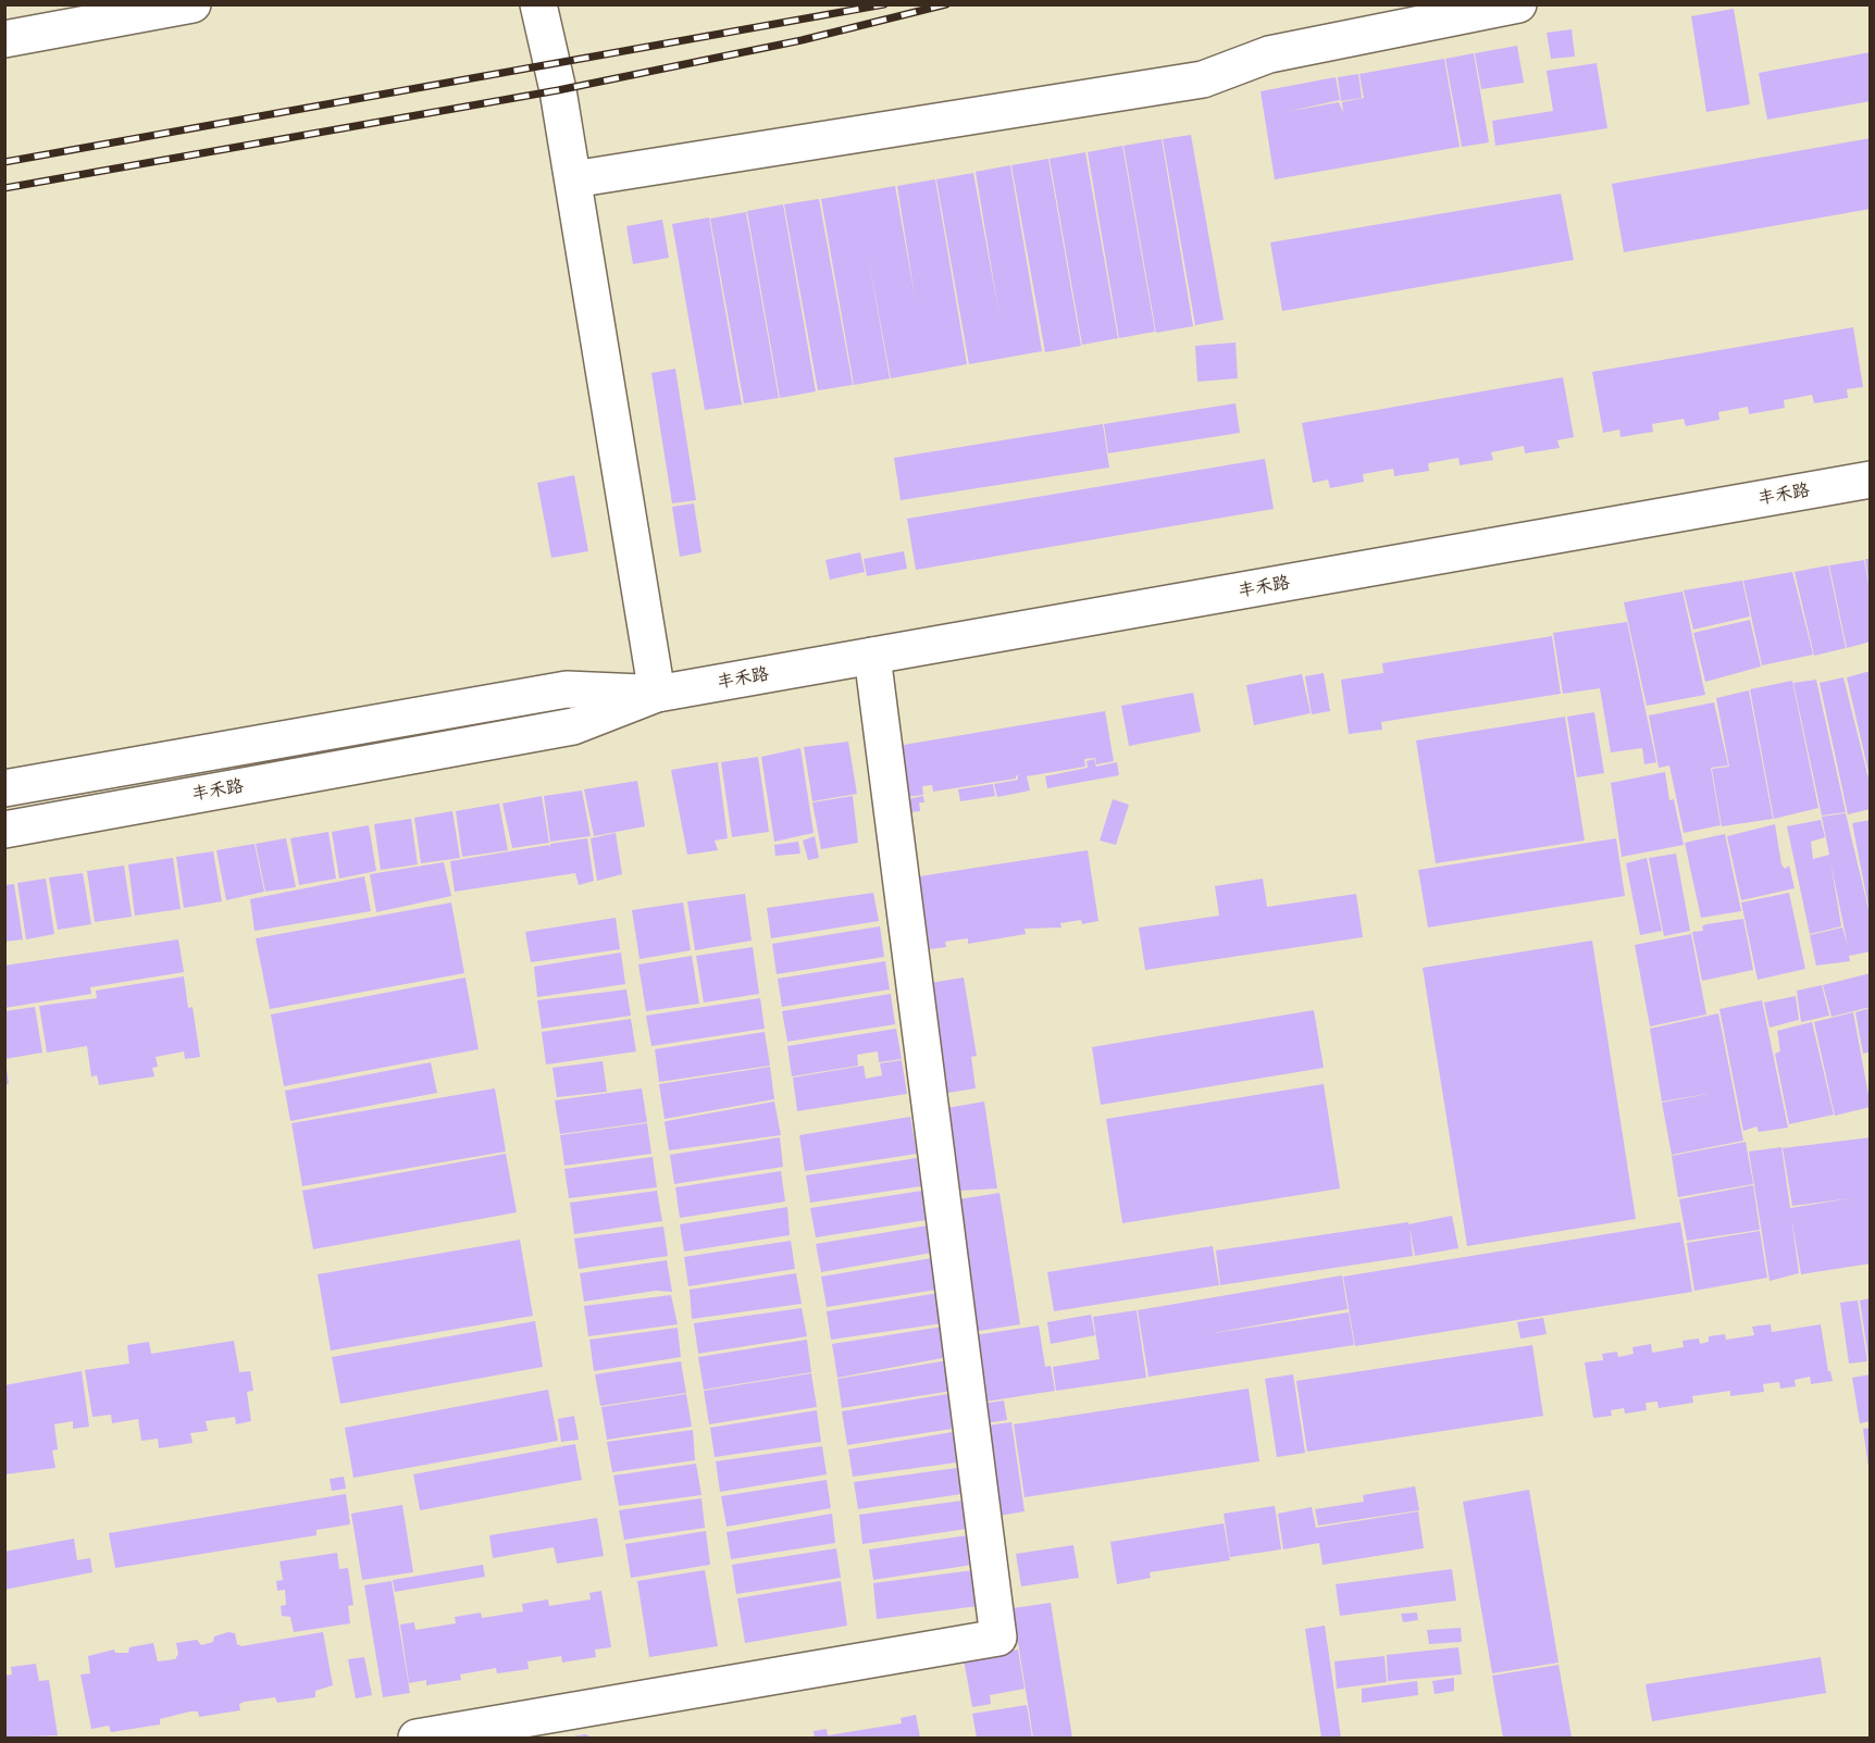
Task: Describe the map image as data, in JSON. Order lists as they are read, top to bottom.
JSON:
{
  "streets": {
    "main road": ["丰禾路"]
  }
}
